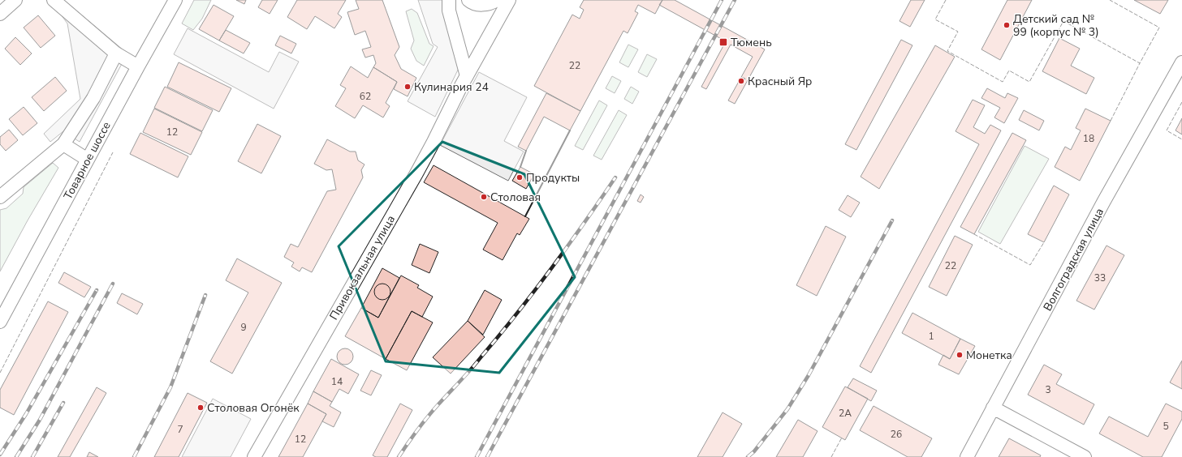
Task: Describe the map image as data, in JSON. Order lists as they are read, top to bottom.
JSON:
{
  "streets": {
    "street": ["Товарное шоссе", "Волгоградская улица", "Привокзальная улица"]
  },
  "places": {
    "other": [
      "Детский сад № 99 (корпус № 3)",
      "Красный Яр",
      "Кулинария 24",
      "Продукты",
      "Столовая",
      "Монетка",
      "Столовая Огонёк"
    ],
    "transit": ["Тюмень"]
  },
  "house_numbers": [
    "22",
    "62",
    "12",
    "18",
    "22",
    "33",
    "9",
    "1",
    "14",
    "3",
    "2А",
    "5",
    "7",
    "26",
    "12"
  ]
}
